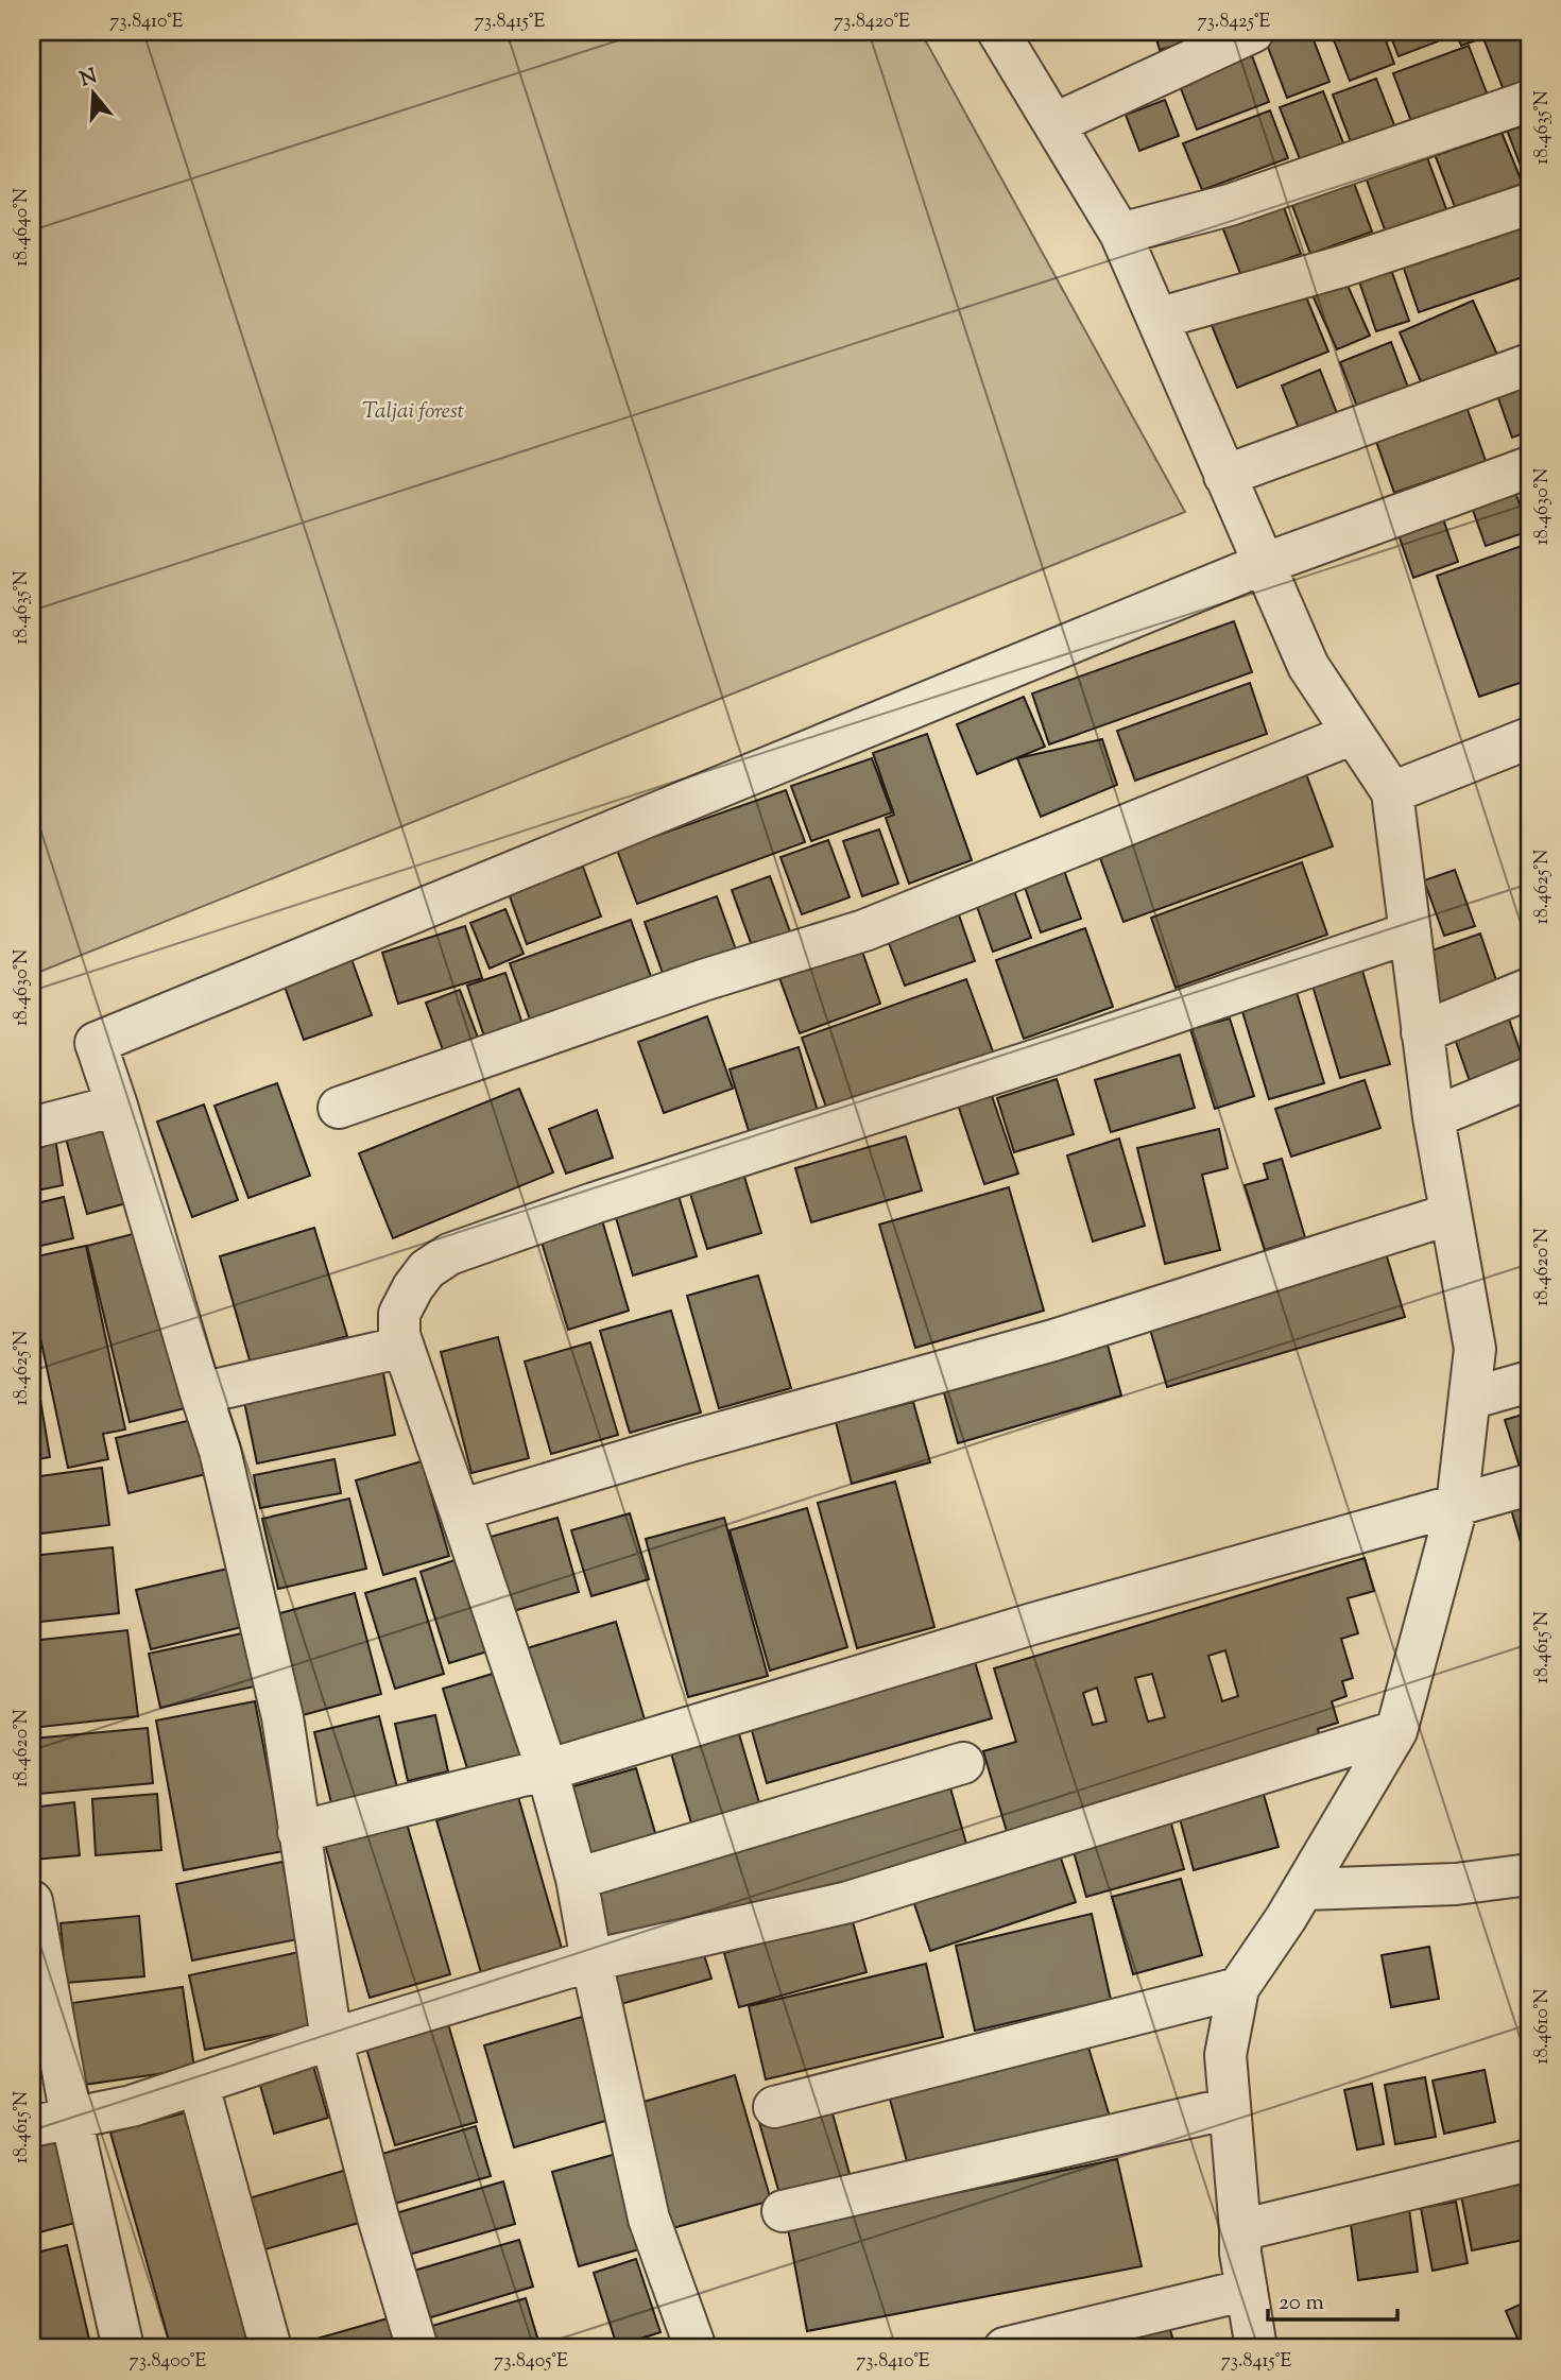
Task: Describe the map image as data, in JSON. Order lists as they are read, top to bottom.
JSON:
{
  "parks": ["Taljai forest"],
  "scale_bar": "20 m",
  "north": "top",
  "coordinates": [
    "73.8410°E",
    "73.8415°E",
    "73.8420°E",
    "73.8425°E",
    "18.4635°N",
    "18.4640°N",
    "18.4630°N",
    "18.4625°N",
    "18.4620°N",
    "18.4615°N",
    "18.4610°N",
    "73.8400°E",
    "73.8405°E"
  ]
}
